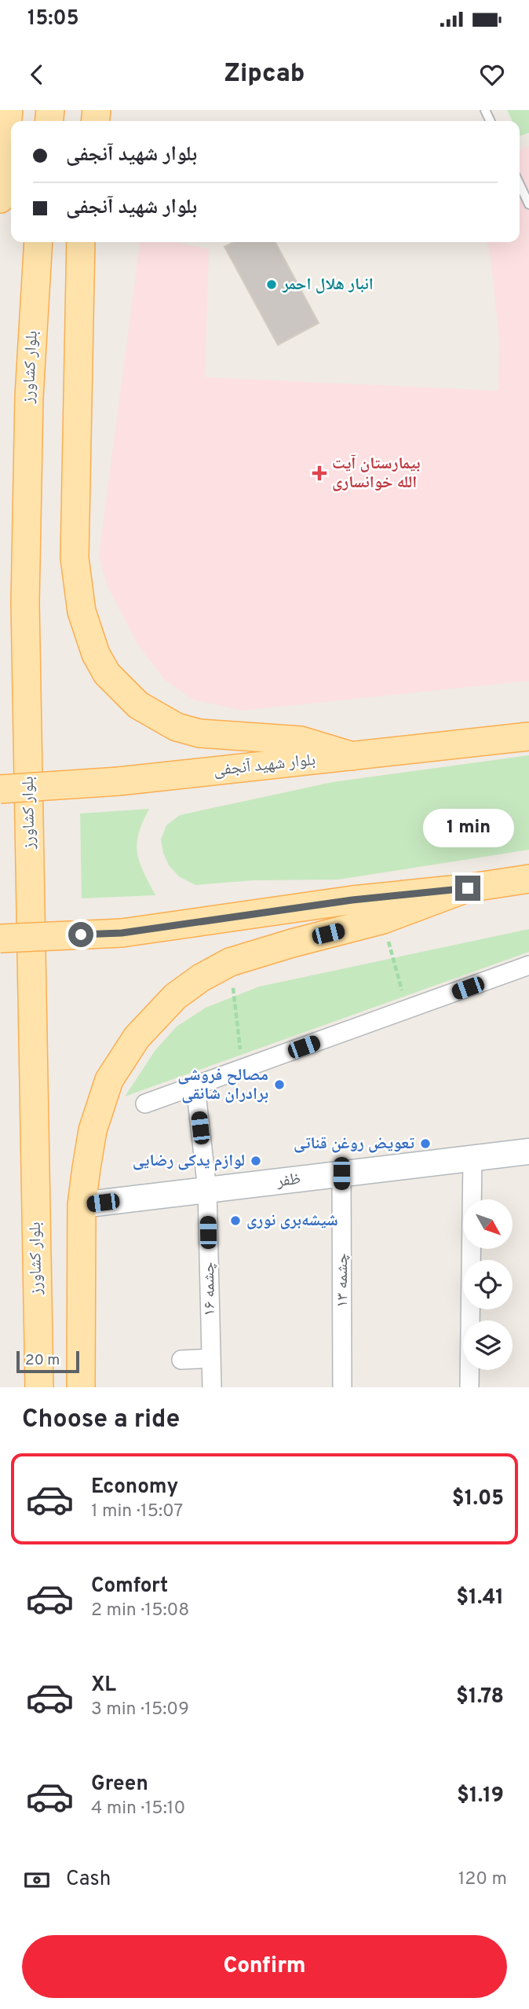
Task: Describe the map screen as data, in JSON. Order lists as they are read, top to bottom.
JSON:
{
  "streets": {
    "main road": ["بلوار کشاورز", "بلوار شهید آنجفی"],
    "street": ["ظفر", "چشمه ۱۳", "چشمه ۱۶"]
  },
  "crossings": [
    ["ظفر", "چشمه ۱۳"],
    ["ظفر", "چشمه ۱۶"]
  ],
  "places": {
    "other": [
      "انبار هلال احمر",
      "مصالح فروشی برادران شانقی",
      "تعویض روغن قناتی",
      "لوازم یدکی رضایی",
      "شیشه‌بری نوری"
    ],
    "health": ["بیمارستان آیت الله خوانساری"]
  },
  "scale_bar": "20 m",
  "north": "bottom right",
  "page": {
    "status": "15:05",
    "header": "Zipcab",
    "banner": ["بلوار شهید آنجفی", "بلوار شهید آنجفی"],
    "bubble": "1 min",
    "scale": "20 m",
    "heading": "Choose a ride",
    "list": [
      {
        "name": "Economy",
        "note": "1 min · 15:07",
        "value": "$1.05"
      },
      {
        "name": "Comfort",
        "note": "2 min · 15:08",
        "value": "$1.41"
      },
      {
        "name": "XL",
        "note": "3 min · 15:09",
        "value": "$1.78"
      },
      {
        "name": "Green",
        "note": "4 min · 15:10",
        "value": "$1.19"
      }
    ],
    "pay": ["Cash", "120 m"],
    "buttons": "Confirm"
  }
}
